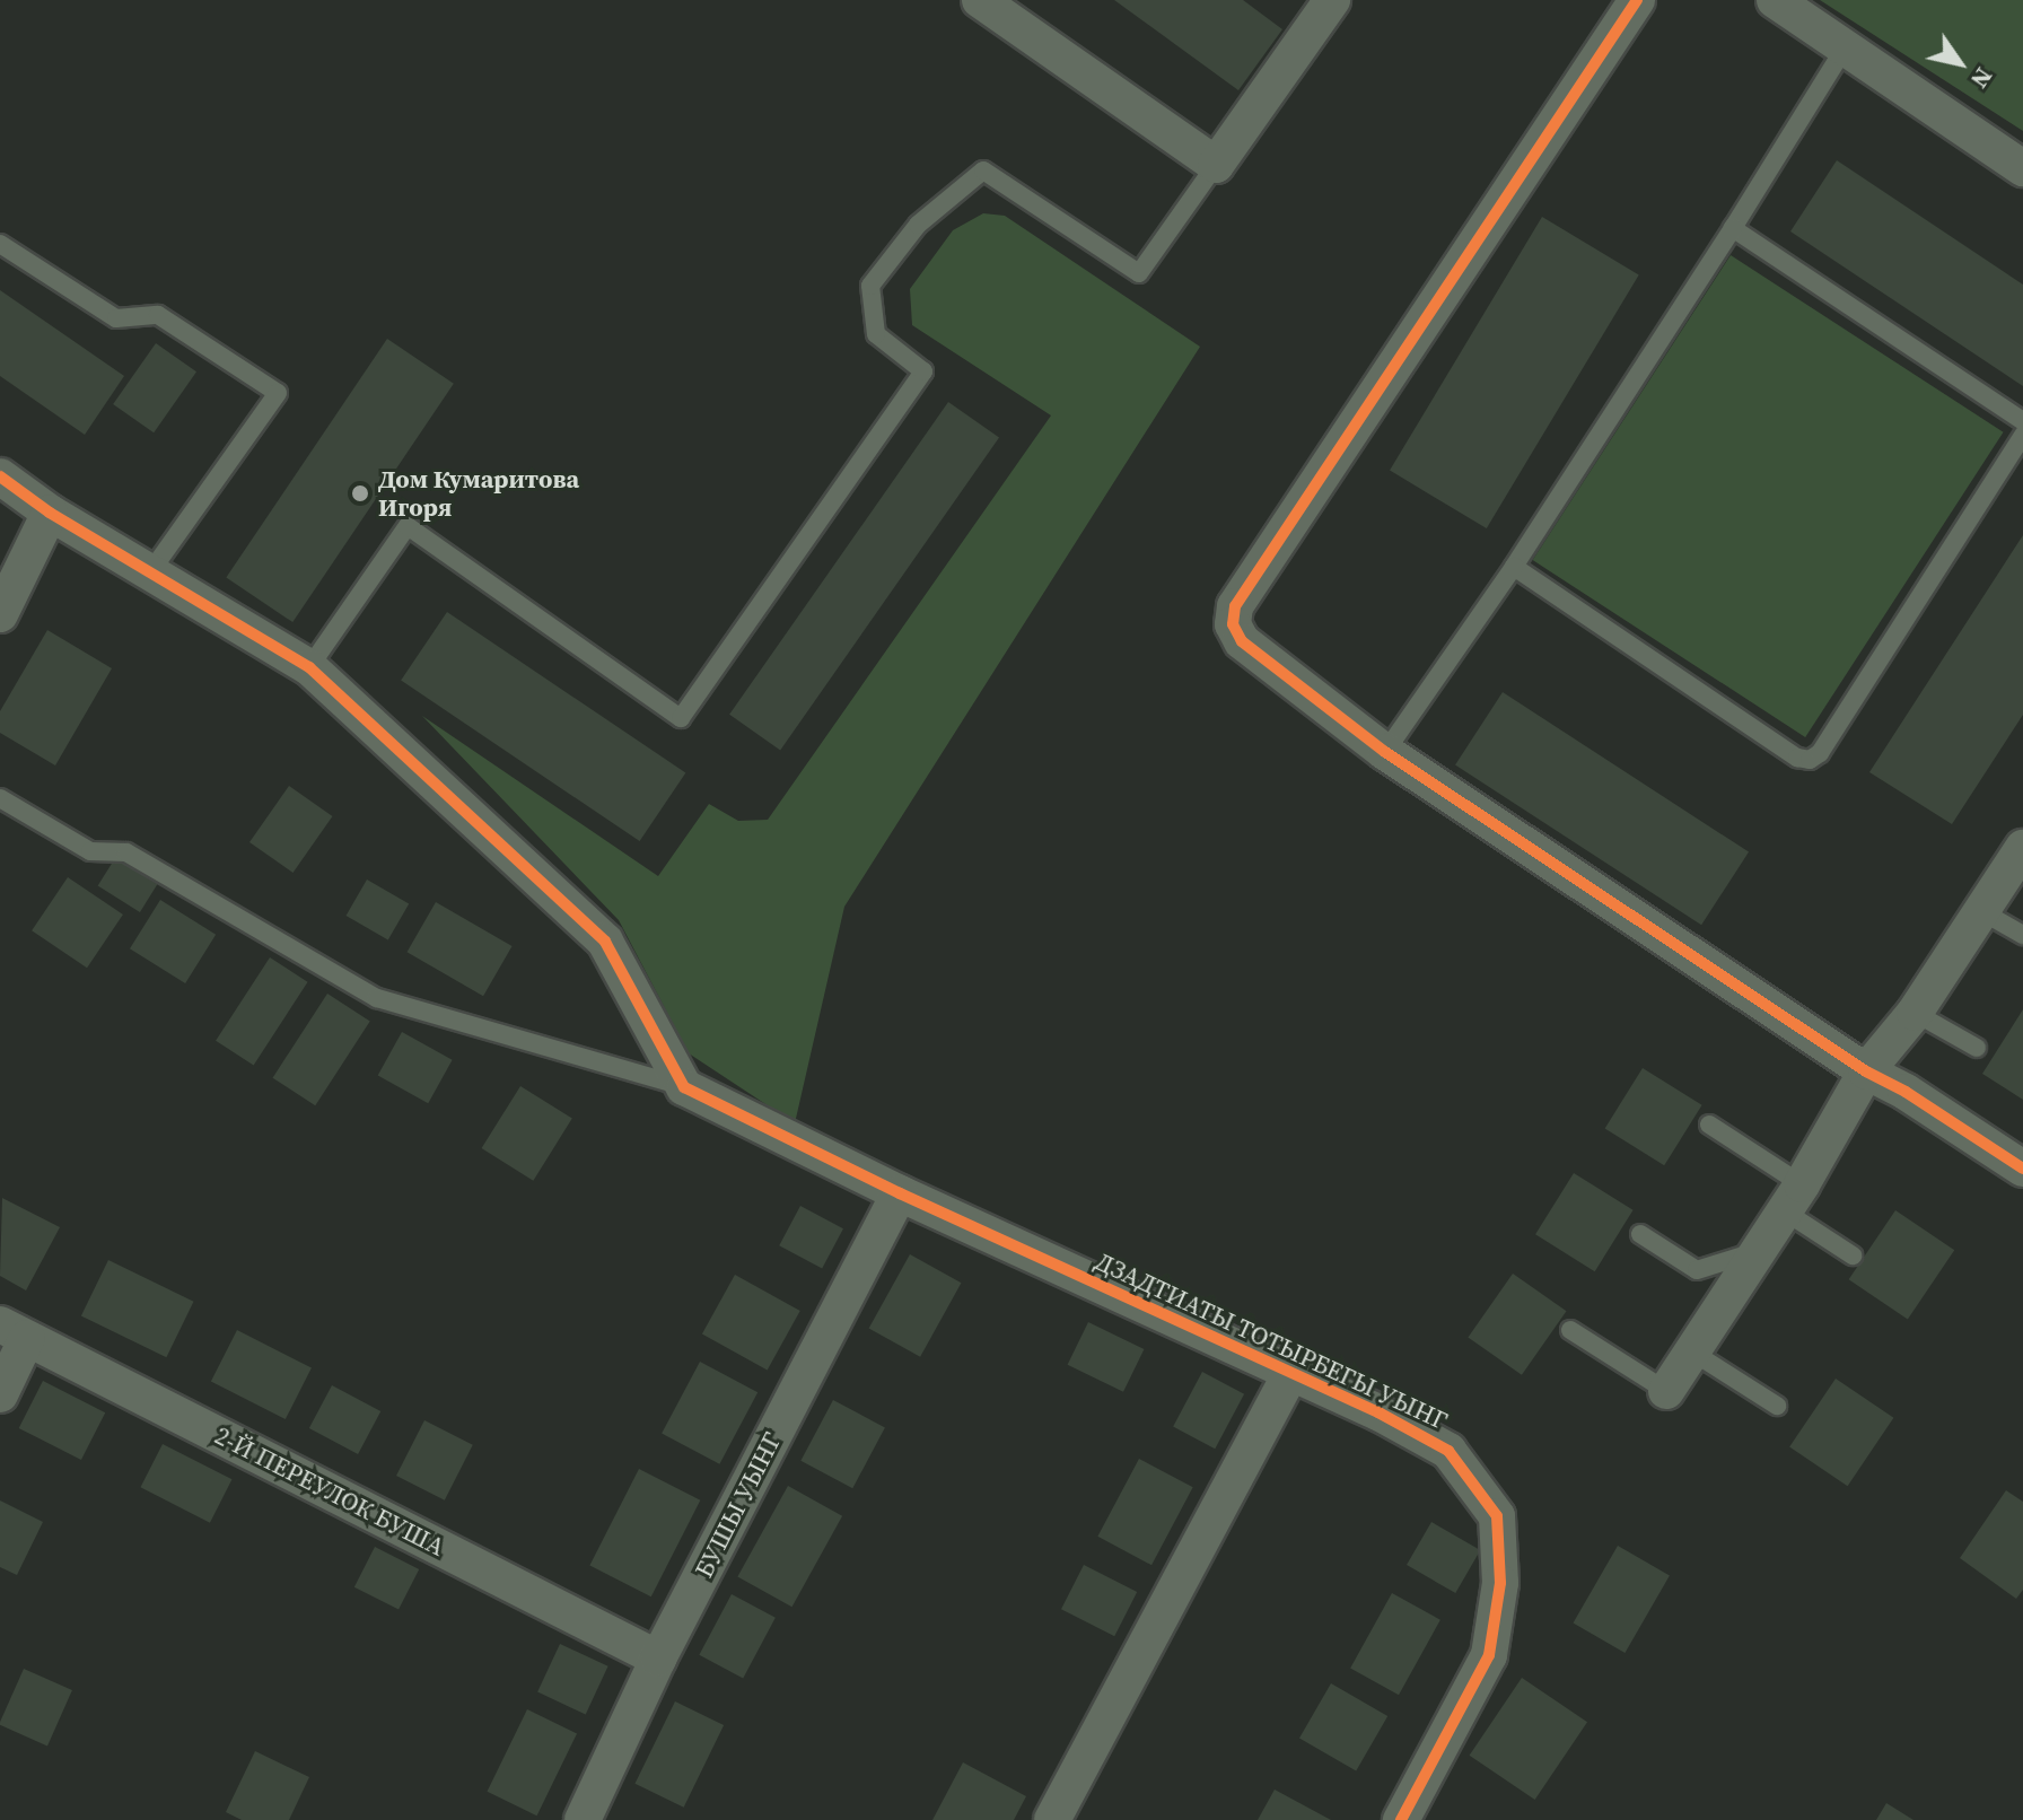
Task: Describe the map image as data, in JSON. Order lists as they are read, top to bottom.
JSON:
{
  "streets": {
    "street": ["ДЗАДТИАТЫ ТОТЫРБЕГЫ УЫНГ", "2-Й ПЕРЕУЛОК БУША", "БУШЫ УЫНГ"]
  },
  "crossings": [
    ["ДЗАДТИАТЫ ТОТЫРБЕГЫ УЫНГ", "БУШЫ УЫНГ"],
    ["2-Й ПЕРЕУЛОК БУША", "БУШЫ УЫНГ"]
  ],
  "places": ["Дом Кумаритова Игоря"],
  "north": "bottom right"
}
